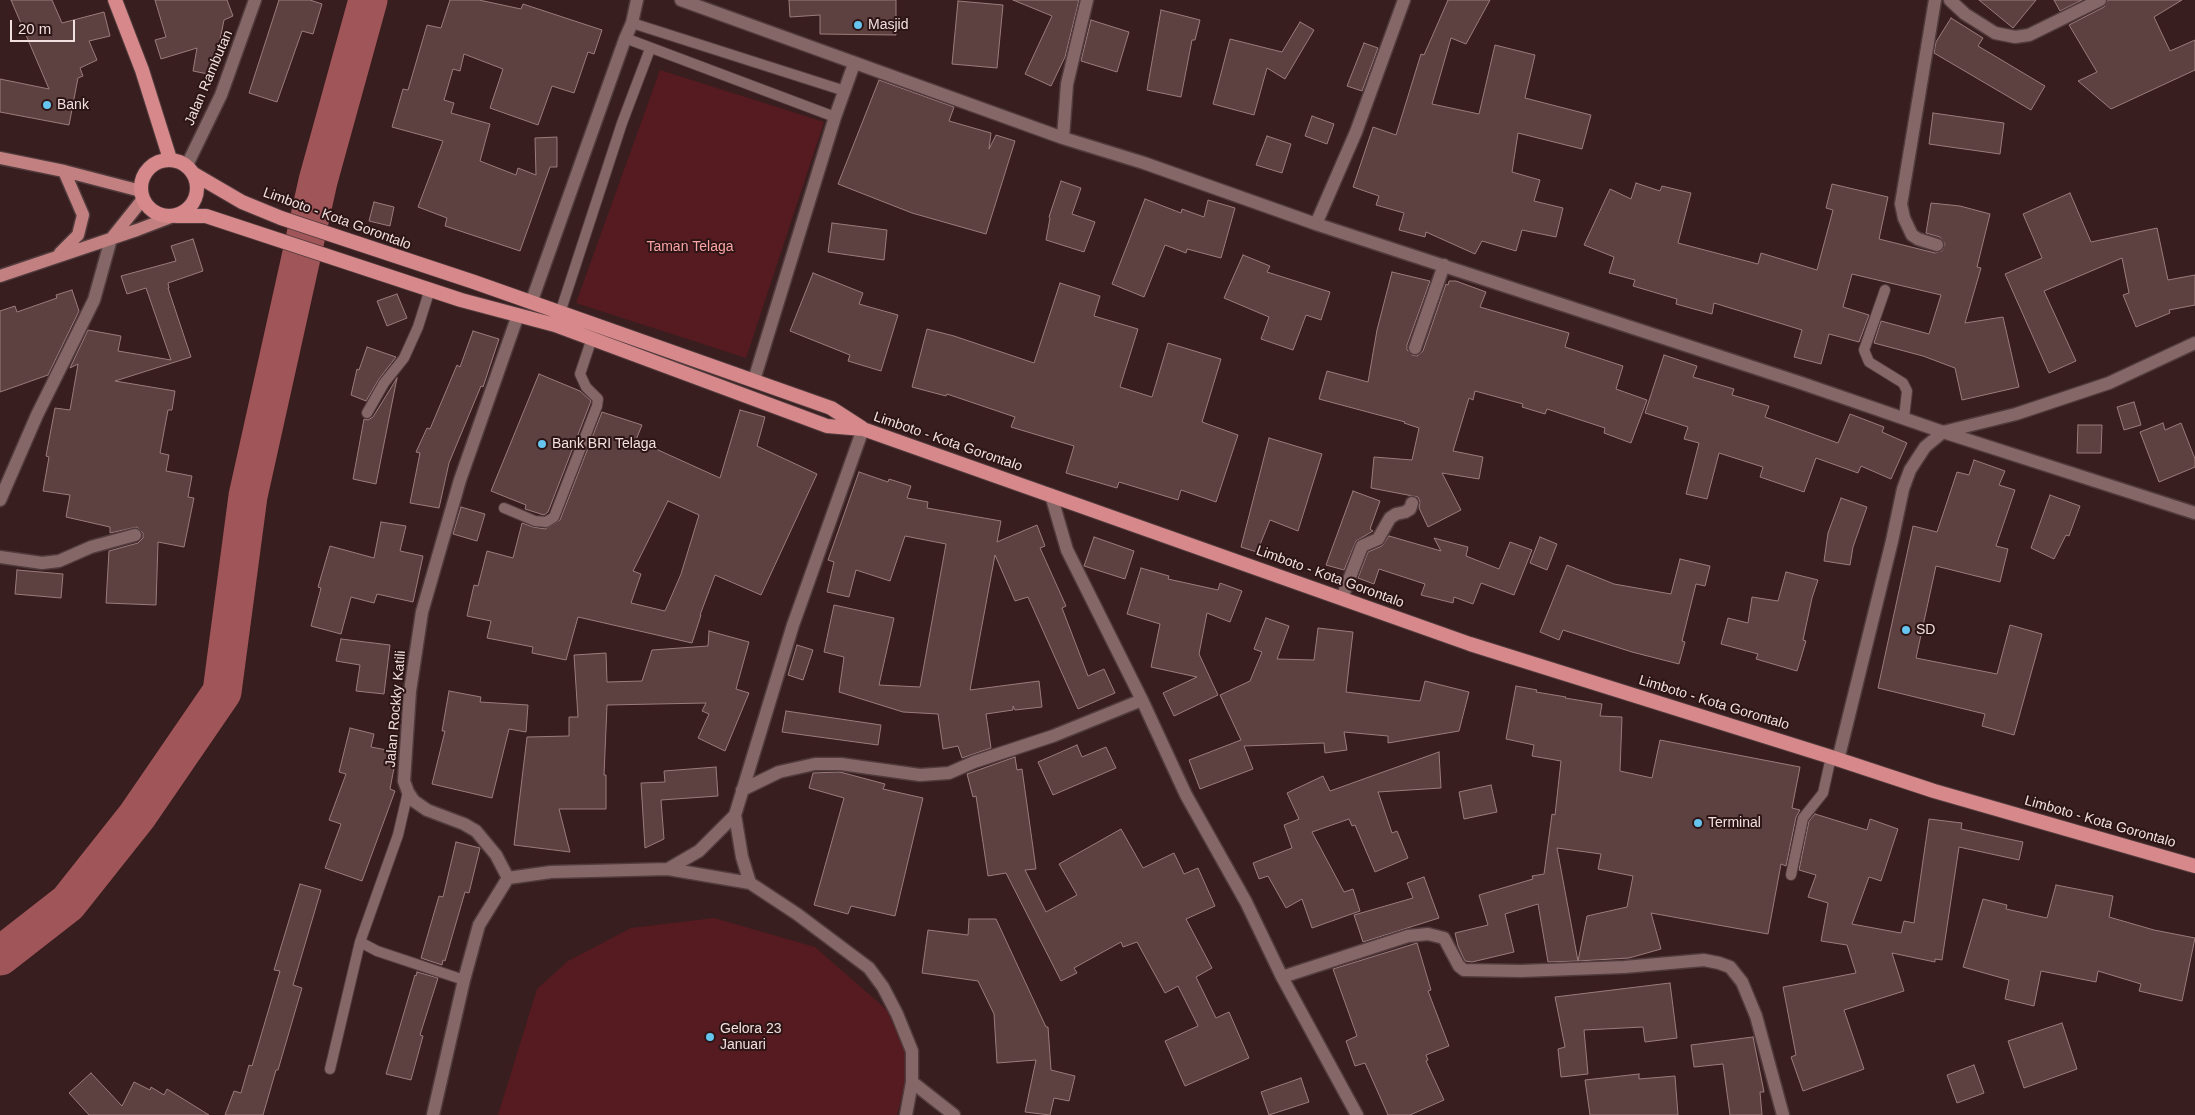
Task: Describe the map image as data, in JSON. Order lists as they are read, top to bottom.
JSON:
{
  "streets": {
    "highway": ["Limboto - Kota Gorontalo"],
    "street": ["Jalan Rambutan", "Jalan Rockky Katili"]
  },
  "crossings": [
    ["Jalan Rambutan", "Limboto - Kota Gorontalo"],
    ["Limboto - Kota Gorontalo", "Jalan Rockky Katili"]
  ],
  "parks": ["Taman Telaga"],
  "places": [
    "Masjid",
    "Bank",
    "Bank BRI Telaga",
    "SD",
    "Terminal",
    "Gelora 23 Januari"
  ],
  "scale_bar": "20 m"
}
